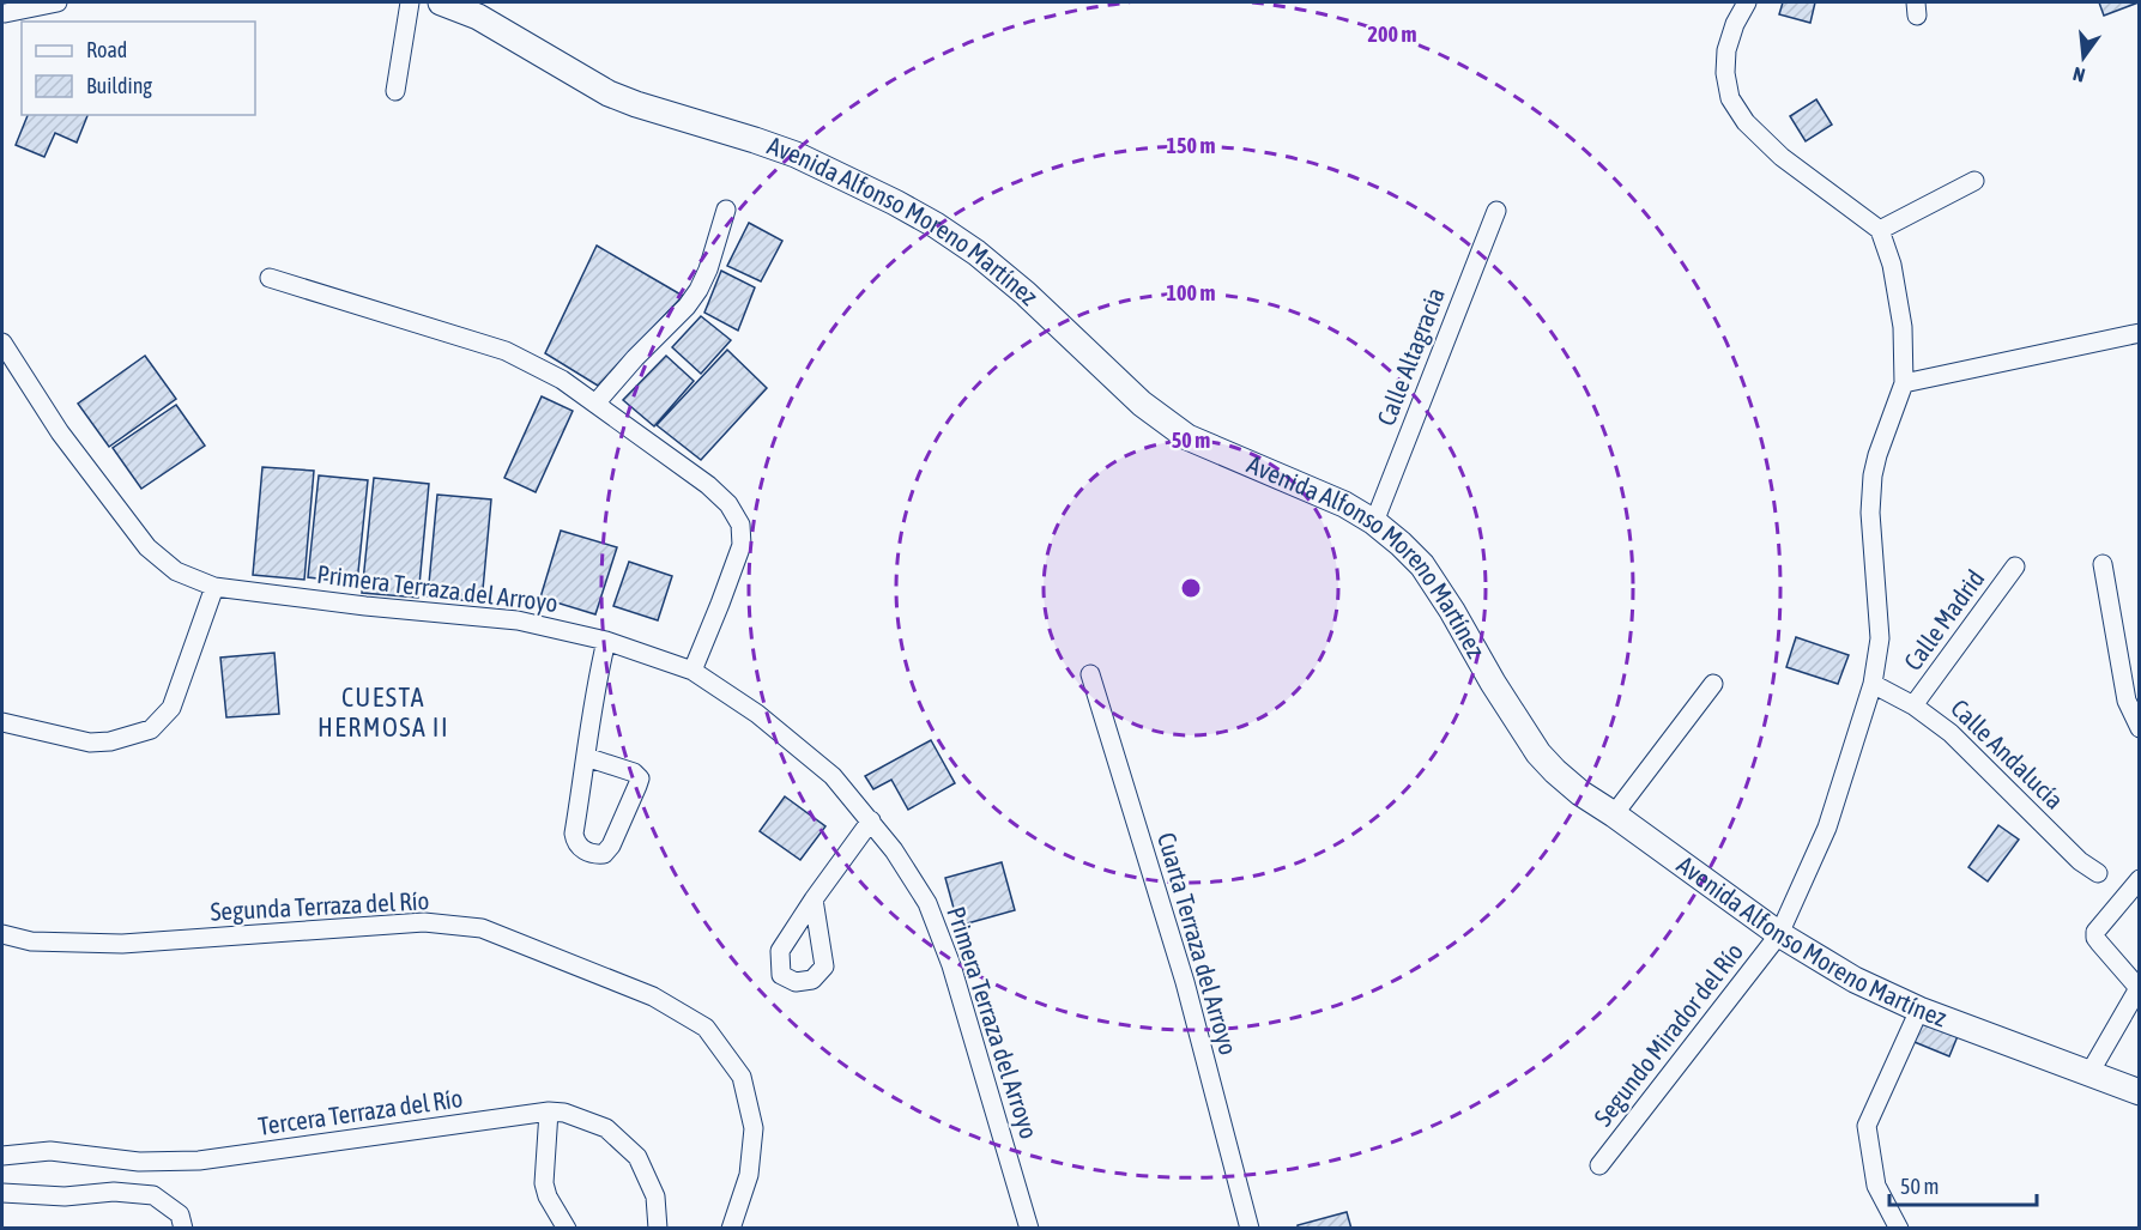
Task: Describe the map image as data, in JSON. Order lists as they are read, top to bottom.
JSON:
{
  "streets": {
    "main road": ["Avenida Alfonso Moreno Martínez"],
    "street": [
      "Calle Altagracia",
      "Primera Terraza del Arroyo",
      "Calle Madrid",
      "Calle Andalucía",
      "Segunda Terraza del Río",
      "Cuarta Terraza del Arroyo",
      "Segundo Mirador del Río",
      "Tercera Terraza del Río"
    ]
  },
  "crossings": [
    ["Avenida Alfonso Moreno Martínez", "Calle Altagracia"],
    ["Avenida Alfonso Moreno Martínez", "Segundo Mirador del Río"],
    ["Calle Madrid", "Calle Andalucía"],
    ["Calle Andalucía", "Segundo Mirador del Río"]
  ],
  "districts": ["CUESTA HERMOSA II"],
  "legend": ["Road", "Building"],
  "scale_bar": "50 m",
  "north": "bottom",
  "rings": [
    "200 m",
    "150 m",
    "100 m",
    "50 m"
  ]
}
